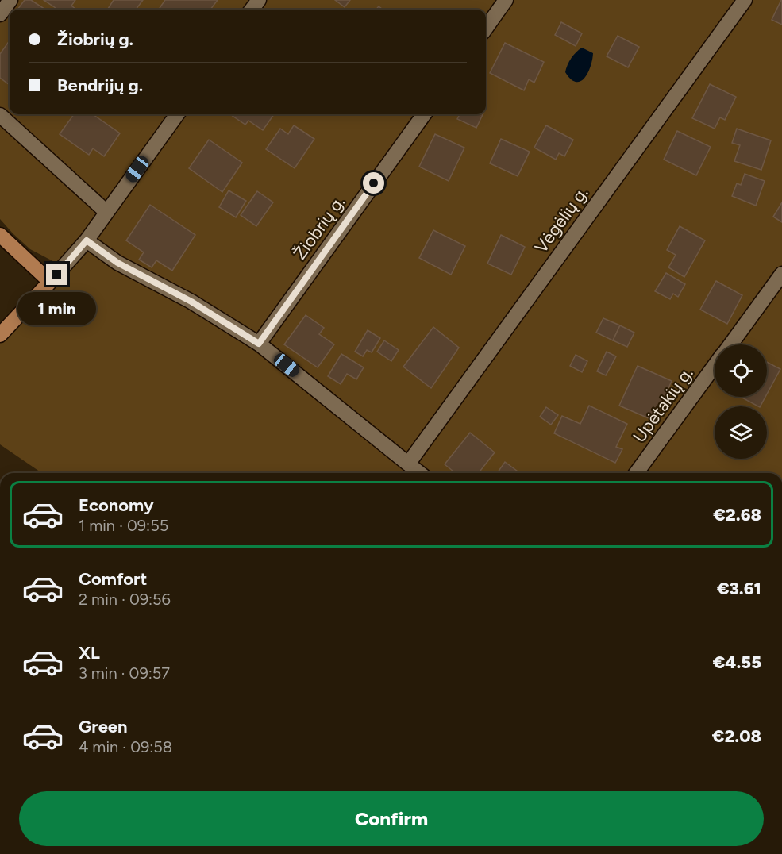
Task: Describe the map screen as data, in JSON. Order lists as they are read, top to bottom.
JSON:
{
  "streets": {
    "street": ["Vėgėlių g.", "Žiobrių g.", "Upėtakių g."]
  },
  "page": {
    "banner": ["Žiobrių g.", "Bendrijų g."],
    "bubble": "1 min",
    "list": [
      {
        "name": "Economy",
        "note": "1 min · 09:55",
        "value": "€2.68"
      },
      {
        "name": "Comfort",
        "note": "2 min · 09:56",
        "value": "€3.61"
      },
      {
        "name": "XL",
        "note": "3 min · 09:57",
        "value": "€4.55"
      },
      {
        "name": "Green",
        "note": "4 min · 09:58",
        "value": "€2.08"
      }
    ],
    "buttons": "Confirm"
  }
}
